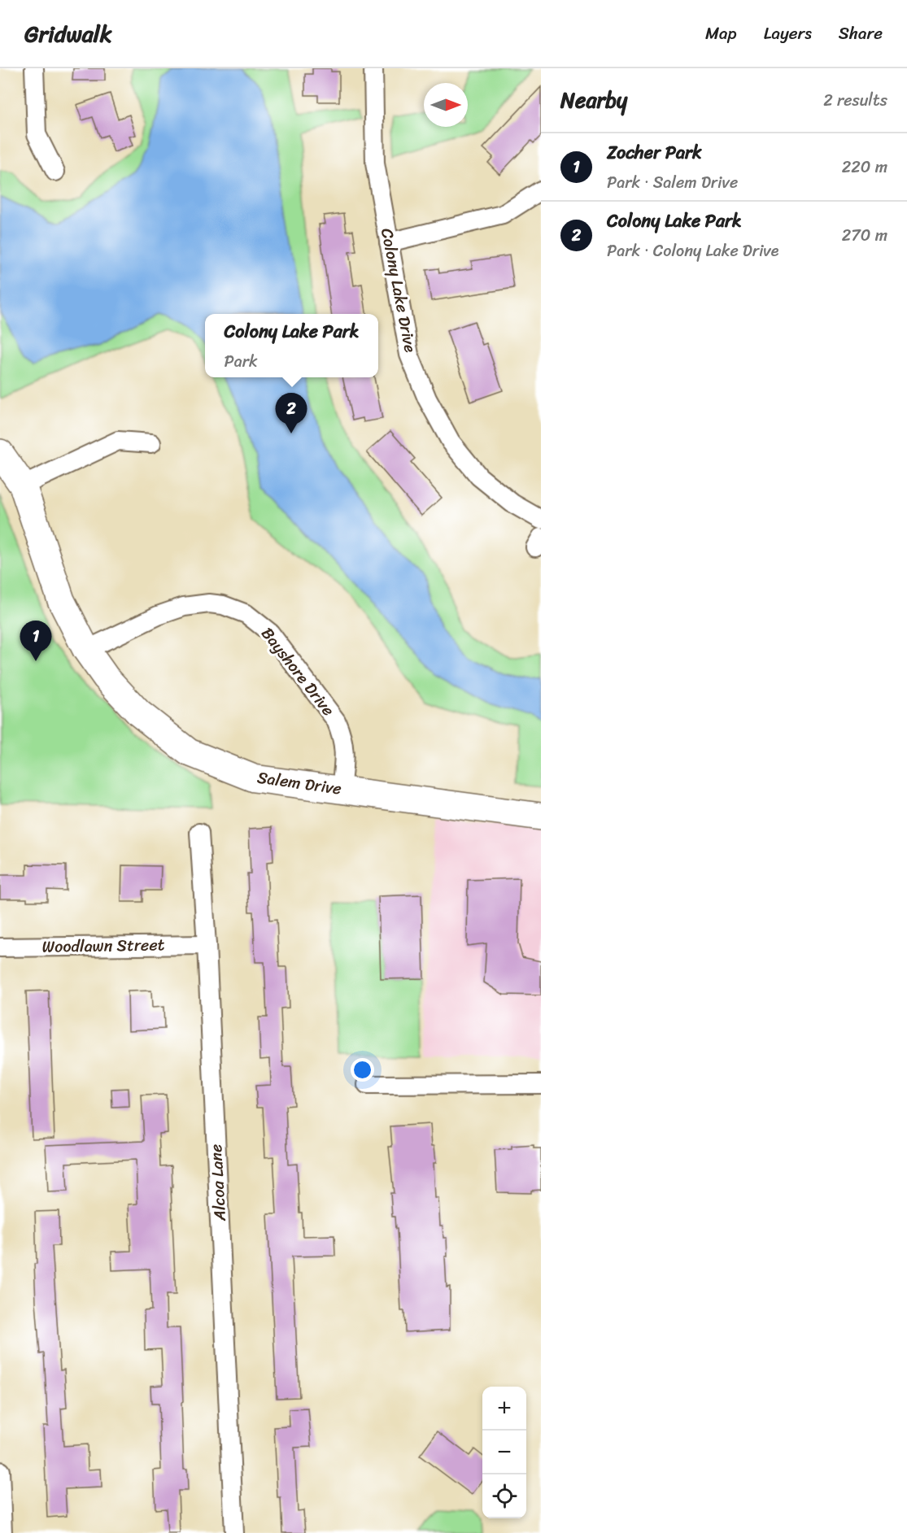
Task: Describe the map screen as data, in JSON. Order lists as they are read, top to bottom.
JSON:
{
  "streets": {
    "street": [
      "Colony Lake Drive",
      "Bayshore Drive",
      "Salem Drive",
      "Woodlawn Street",
      "Alcoa Lane"
    ]
  },
  "crossings": [
    ["Bayshore Drive", "Salem Drive"],
    ["Woodlawn Street", "Alcoa Lane"]
  ],
  "north": "right",
  "page": {
    "header": "Gridwalk",
    "nav": ["Map", "Layers", "Share"],
    "heading": ["Nearby", "2 results"],
    "list": [
      {
        "mark": "1",
        "name": "Zocher Park",
        "note": "Park · Salem Drive",
        "value": "220 m"
      },
      {
        "mark": "2",
        "name": "Colony Lake Park",
        "note": "Park · Colony Lake Drive",
        "value": "270 m"
      }
    ],
    "popup": ["Colony Lake Park", "Park"],
    "pins": ["2", "1"],
    "map_buttons": ["+", "−"]
  }
}
